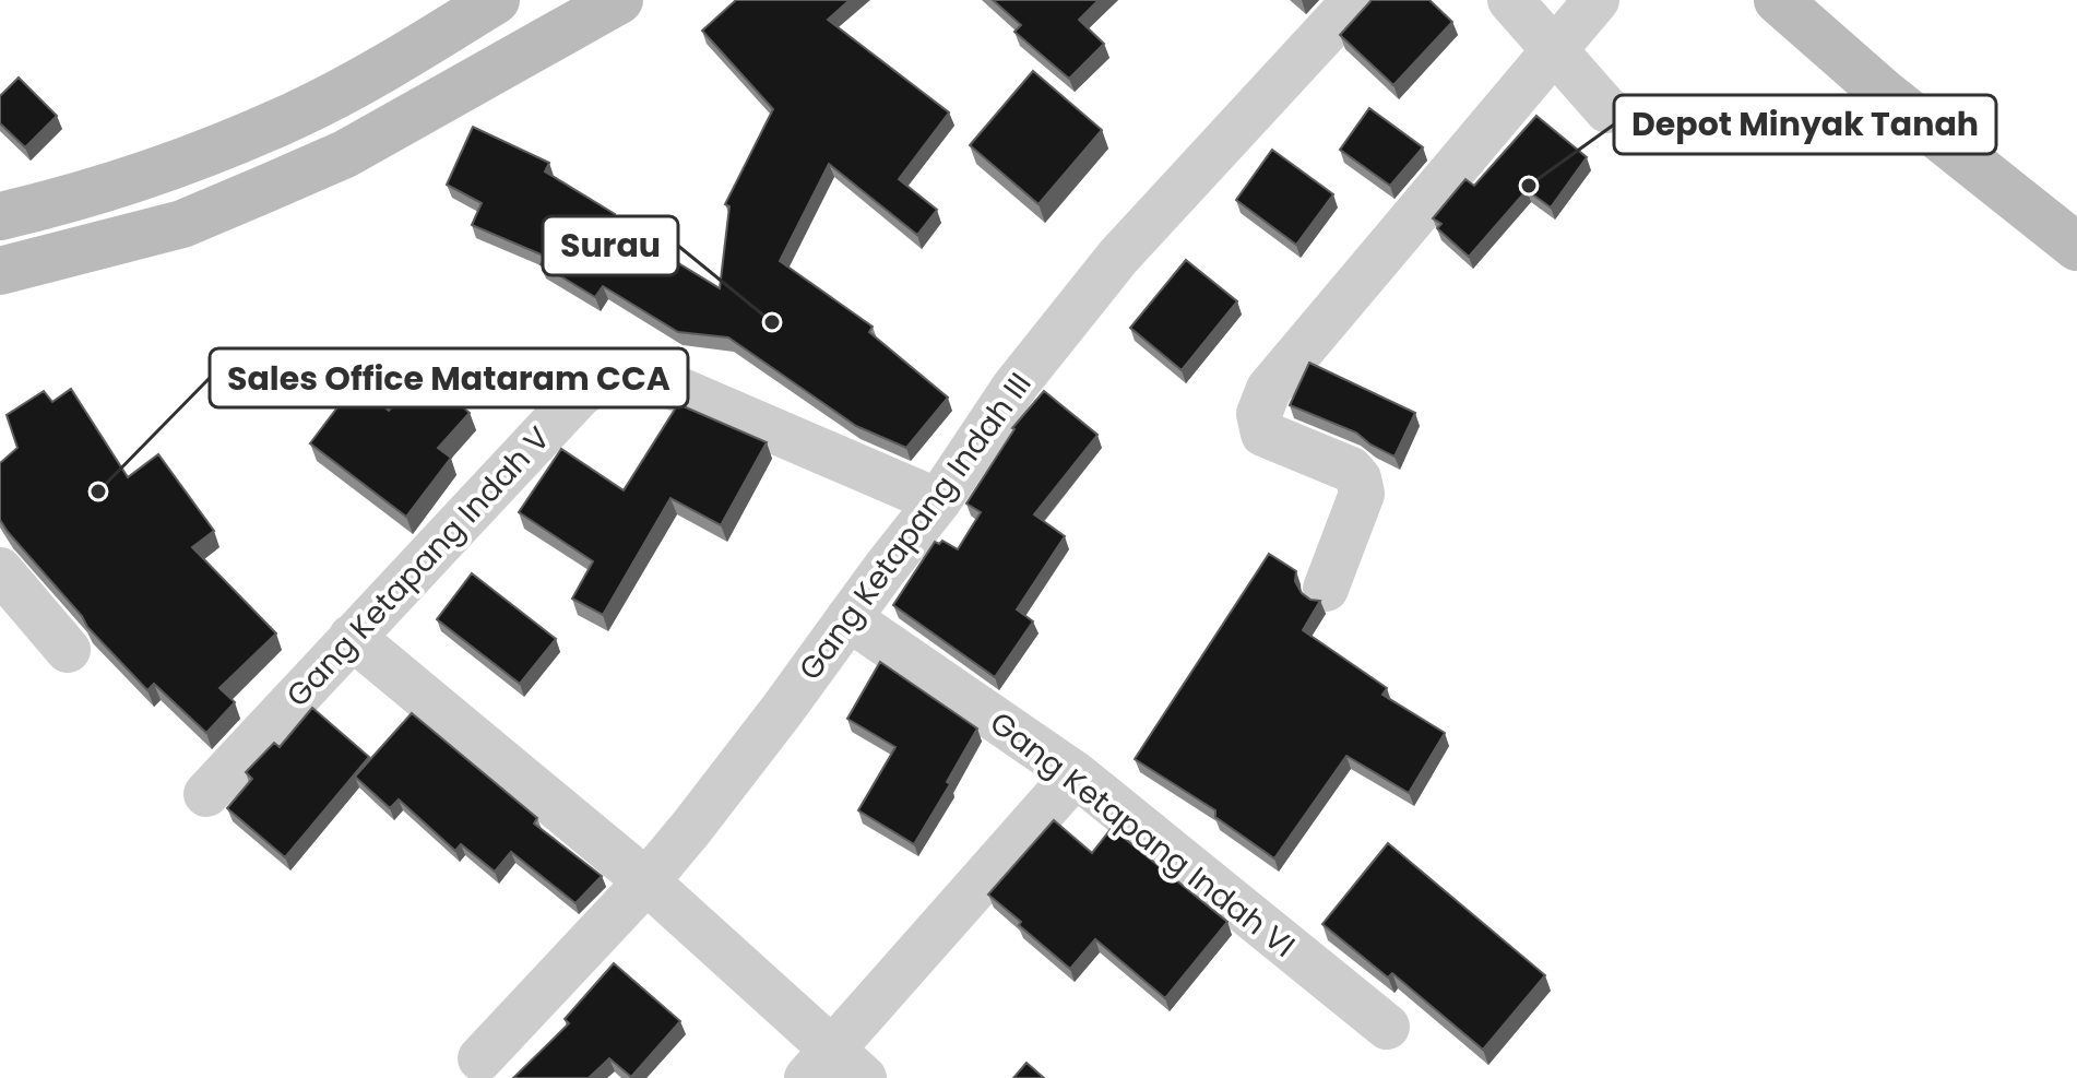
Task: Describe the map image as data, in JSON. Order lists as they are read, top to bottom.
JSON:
{
  "streets": {
    "street": ["Gang Ketapang Indah III", "Gang Ketapang Indah V", "Gang Ketapang Indah VI"]
  },
  "crossings": [
    ["Gang Ketapang Indah III", "Gang Ketapang Indah V"],
    ["Gang Ketapang Indah III", "Gang Ketapang Indah VI"]
  ],
  "places": ["Depot Minyak Tanah", "Surau", "Sales Office Mataram CCA"]
}
